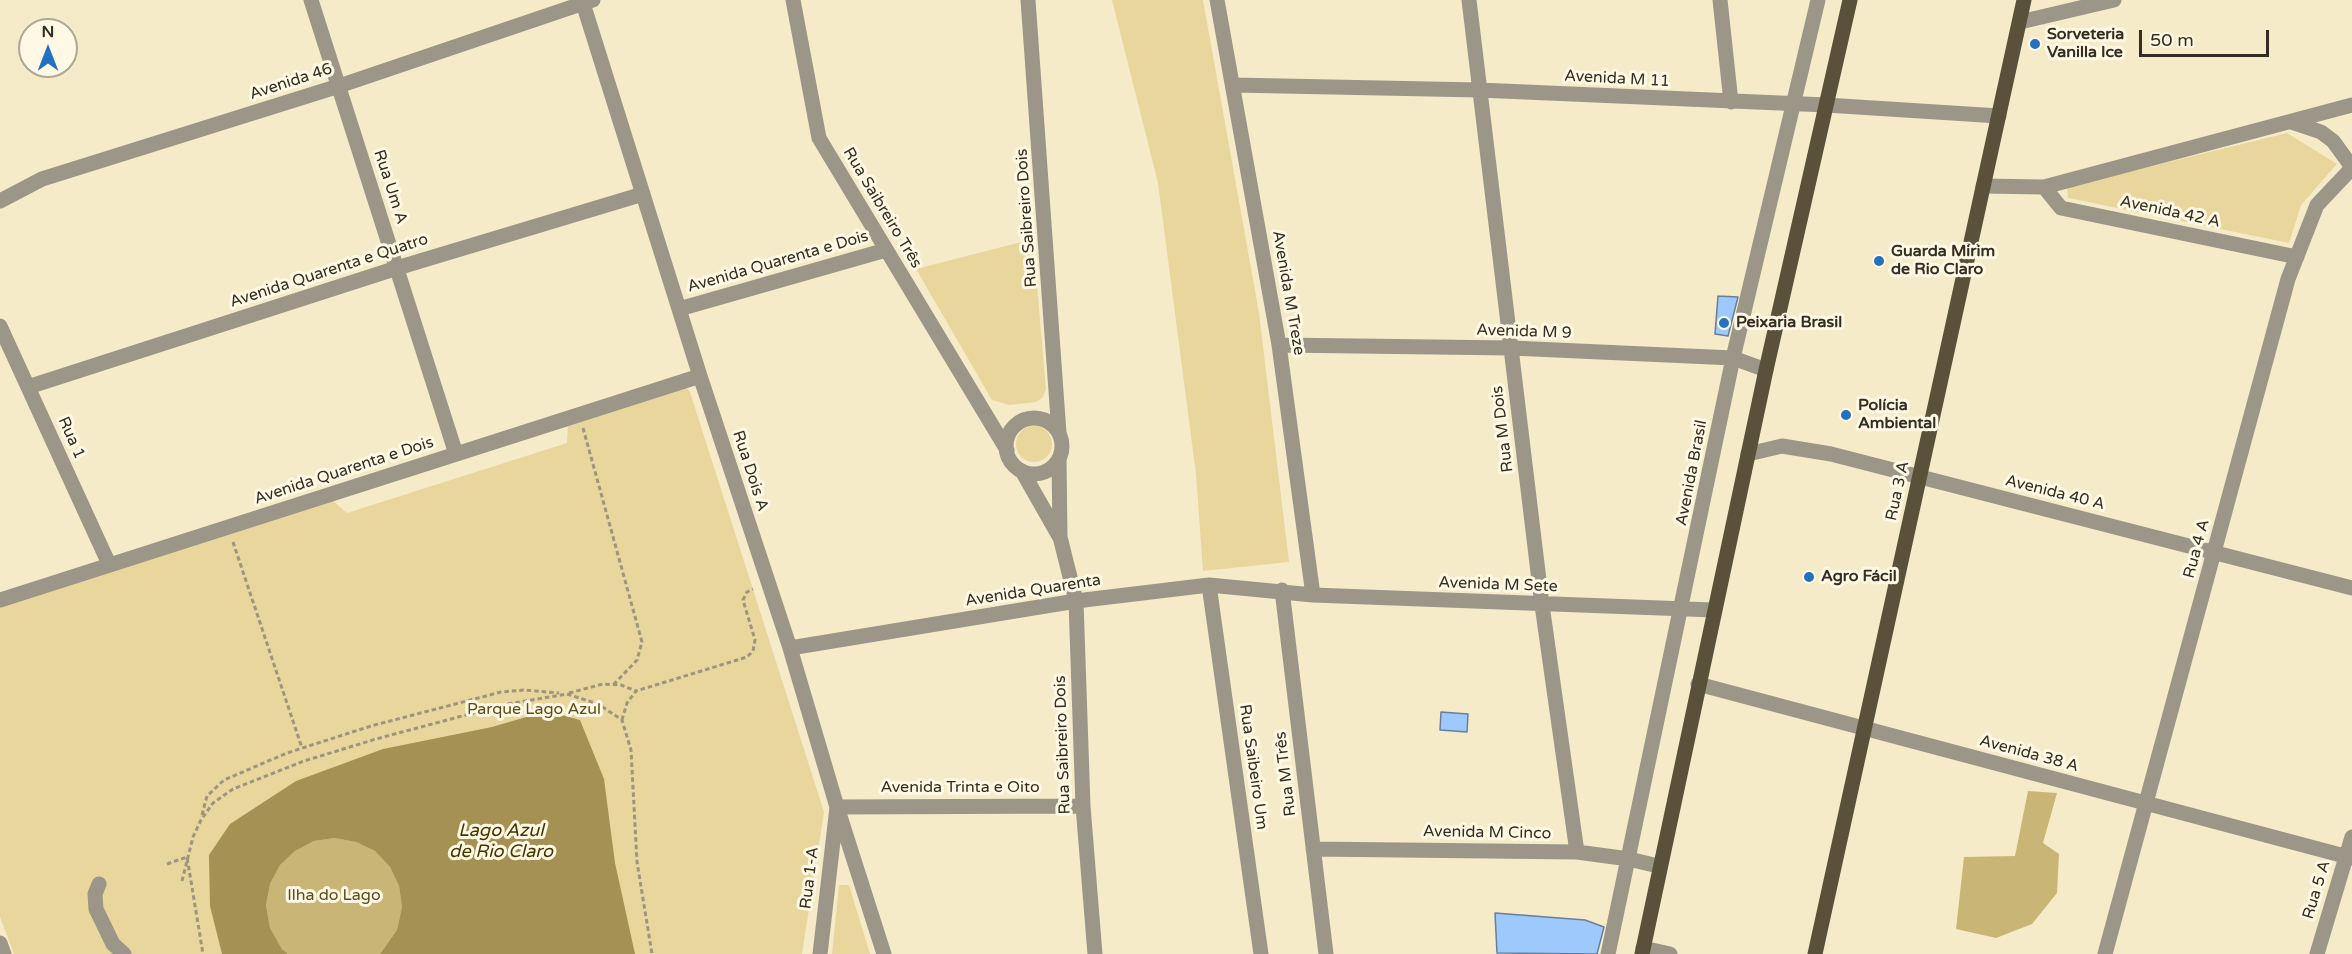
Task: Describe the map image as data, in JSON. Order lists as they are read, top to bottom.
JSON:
{
  "streets": {
    "main road": ["Rua 3 A"],
    "street": [
      "Avenida M 11",
      "Avenida 46",
      "Rua Um A",
      "Rua Saibreiro Três",
      "Avenida 42 A",
      "Rua Saibreiro Dois",
      "Avenida Quarenta e Dois",
      "Avenida Quarenta e Quatro",
      "Avenida M Treze",
      "Avenida M 9",
      "Rua M Dois",
      "Rua 1",
      "Rua Dois A",
      "Avenida Brasil",
      "Avenida 40 A",
      "Rua 4 A",
      "Avenida M Sete",
      "Avenida Quarenta",
      "Avenida 38 A",
      "Rua Saibeiro Um",
      "Rua M Três",
      "Avenida Trinta e Oito",
      "Avenida M Cinco",
      "Rua 1-A",
      "Rua 5 A"
    ]
  },
  "crossings": [
    ["Avenida M 11", "Avenida M Treze"],
    ["Avenida M 11", "Rua M Dois"],
    ["Avenida M 11", "Avenida Brasil"],
    ["Avenida M 11", "Rua 3 A"],
    ["Avenida 46", "Rua Um A"],
    ["Avenida 46", "Rua Dois A"],
    ["Rua Um A", "Avenida Quarenta e Dois"],
    ["Rua Um A", "Avenida Quarenta e Quatro"],
    ["Rua Saibreiro Três", "Rua Saibreiro Dois"],
    ["Rua Saibreiro Três", "Avenida Quarenta e Dois"],
    ["Avenida 42 A", "Rua 3 A"],
    ["Avenida 42 A", "Rua 4 A"],
    ["Rua Saibreiro Dois", "Avenida Quarenta"],
    ["Rua Saibreiro Dois", "Avenida Trinta e Oito"],
    ["Avenida Quarenta e Dois", "Rua 1"],
    ["Avenida Quarenta e Dois", "Rua Dois A"],
    ["Avenida Quarenta e Quatro", "Rua 1"],
    ["Avenida Quarenta e Quatro", "Rua Dois A"],
    ["Avenida M Treze", "Avenida M 9"],
    ["Avenida M Treze", "Avenida M Sete"],
    ["Avenida M 9", "Rua M Dois"],
    ["Avenida M 9", "Avenida Brasil"],
    ["Rua M Dois", "Avenida M Sete"],
    ["Rua M Dois", "Avenida M Cinco"],
    ["Rua Dois A", "Avenida Quarenta"],
    ["Rua Dois A", "Avenida Trinta e Oito"],
    ["Rua Dois A", "Rua 1-A"],
    ["Avenida Brasil", "Avenida M Sete"],
    ["Avenida Brasil", "Avenida M Cinco"],
    ["Rua 3 A", "Avenida 40 A"],
    ["Rua 3 A", "Avenida 38 A"],
    ["Avenida 40 A", "Rua 4 A"],
    ["Rua 4 A", "Avenida 38 A"],
    ["Avenida M Sete", "Avenida Quarenta"],
    ["Avenida M Sete", "Rua M Três"],
    ["Avenida Quarenta", "Rua Saibeiro Um"],
    ["Avenida Quarenta", "Rua M Três"],
    ["Avenida 38 A", "Rua 5 A"],
    ["Rua M Três", "Avenida M Cinco"],
    ["Avenida Trinta e Oito", "Rua 1-A"]
  ],
  "water": ["Lago Azul de Rio Claro"],
  "parks": ["Parque Lago Azul", "Ilha do Lago"],
  "places": [
    "Sorveteria Vanilla Ice",
    "Guarda Mirim de Rio Claro",
    "Peixaria Brasil",
    "Polícia Ambiental",
    "Agro Fácil"
  ],
  "scale_bar": "50 m",
  "north": "top"
}
